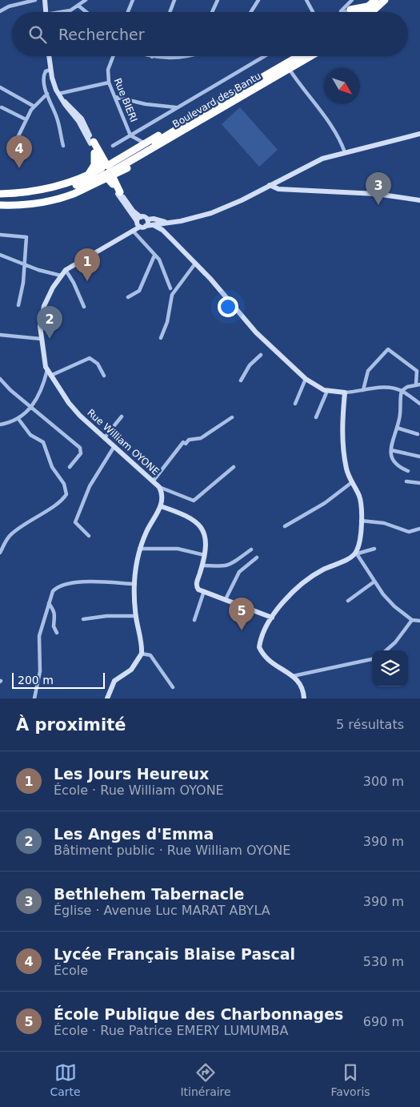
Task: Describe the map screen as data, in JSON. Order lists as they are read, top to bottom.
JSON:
{
  "streets": {
    "highway": ["Boulevard des Bantu"],
    "street": ["Rue BIERI", "Rue William OYONE"]
  },
  "scale_bar": "200 m",
  "north": "bottom right",
  "page": {
    "search": "Rechercher",
    "pins": [
      "4",
      "3",
      "1",
      "2",
      "5"
    ],
    "scale": "200 m",
    "heading": ["À proximité", "5 résultats"],
    "list": [
      {
        "mark": "1",
        "name": "Les Jours Heureux",
        "note": "École · Rue William OYONE",
        "value": "300 m"
      },
      {
        "mark": "2",
        "name": "Les Anges d'Emma",
        "note": "Bâtiment public · Rue William OYONE",
        "value": "390 m"
      },
      {
        "mark": "3",
        "name": "Bethlehem Tabernacle",
        "note": "Église · Avenue Luc MARAT ABYLA",
        "value": "390 m"
      },
      {
        "mark": "4",
        "name": "Lycée Français Blaise Pascal",
        "note": "École",
        "value": "530 m"
      },
      {
        "mark": "5",
        "name": "École Publique des Charbonnages",
        "note": "École · Rue Patrice EMERY LUMUMBA",
        "value": "690 m"
      }
    ],
    "nav": ["Carte", "Itinéraire", "Favoris"]
  }
}
